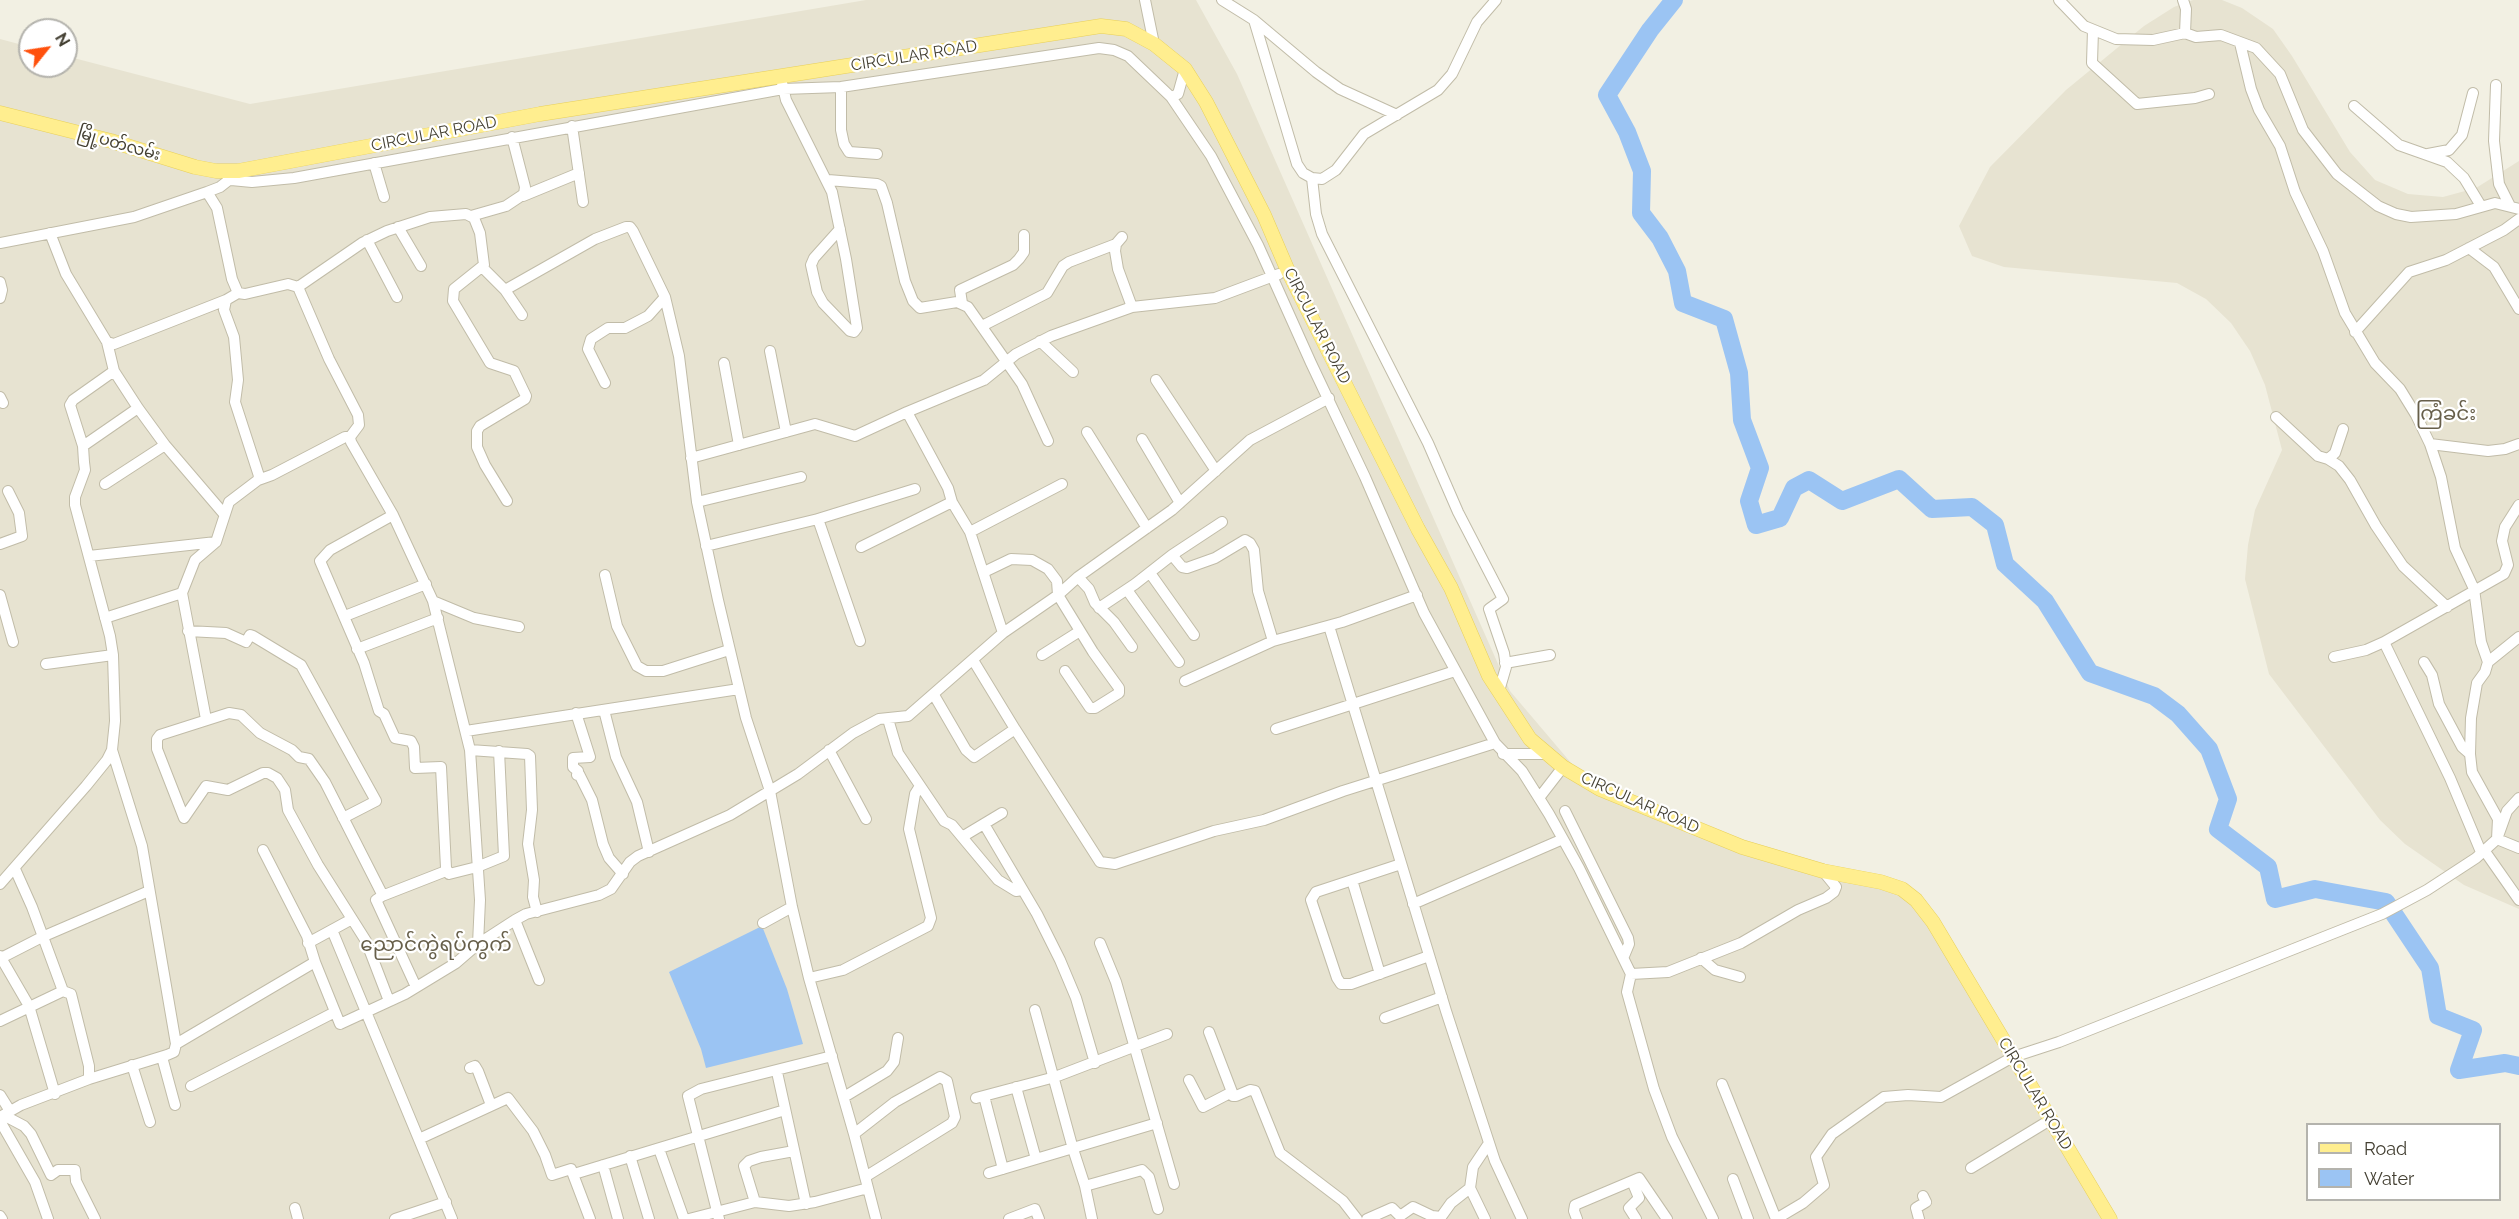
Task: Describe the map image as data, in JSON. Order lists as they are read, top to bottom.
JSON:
{
  "streets": {
    "main road": ["CIRCULAR ROAD", "မြို့ပတ်လမ်း"]
  },
  "crossings": [
    ["CIRCULAR ROAD", "မြို့ပတ်လမ်း"]
  ],
  "districts": ["ကြံခင်း", "ညောင်ကွဲရပ်ကွက်"],
  "legend": ["Road", "Water"],
  "north": "top right"
}
